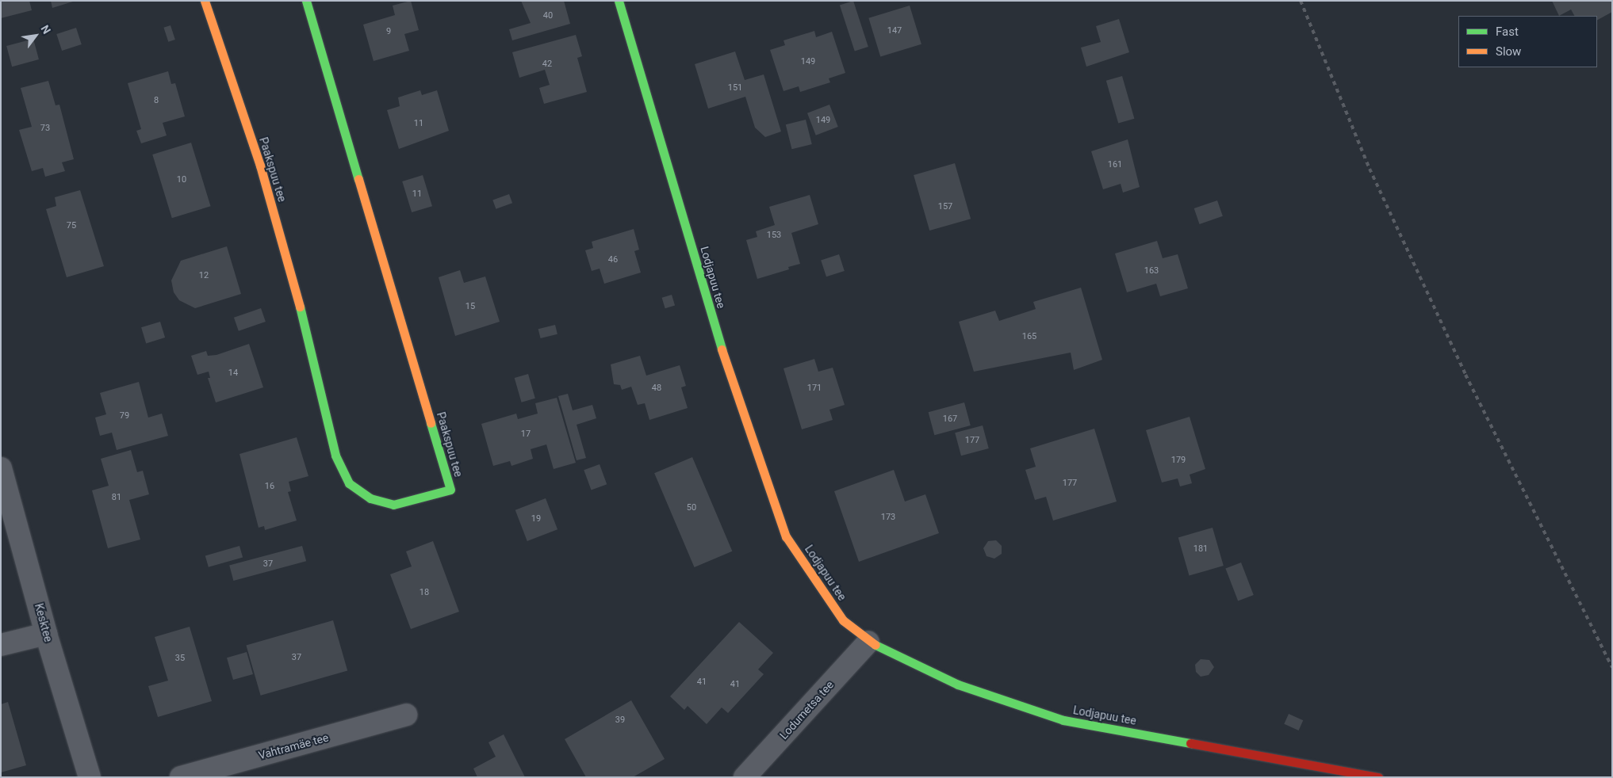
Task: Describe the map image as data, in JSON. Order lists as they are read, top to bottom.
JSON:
{
  "streets": {
    "street": [
      "Paakspuu tee",
      "Lodjapuu tee",
      "Kesktee",
      "Lodumetsa tee",
      "Vahtramäe tee"
    ]
  },
  "crossings": [
    ["Lodjapuu tee", "Lodumetsa tee"]
  ],
  "house_numbers": [
    "40",
    "147",
    "9",
    "149",
    "42",
    "151",
    "8",
    "149",
    "11",
    "73",
    "161",
    "10",
    "11",
    "157",
    "75",
    "153",
    "46",
    "163",
    "12",
    "15",
    "165",
    "14",
    "48",
    "171",
    "79",
    "167",
    "17",
    "177",
    "179",
    "177",
    "16",
    "81",
    "50",
    "173",
    "19",
    "181",
    "37",
    "18",
    "37",
    "35",
    "41",
    "41",
    "39"
  ],
  "legend": ["Fast", "Slow"],
  "north": "top right"
}
